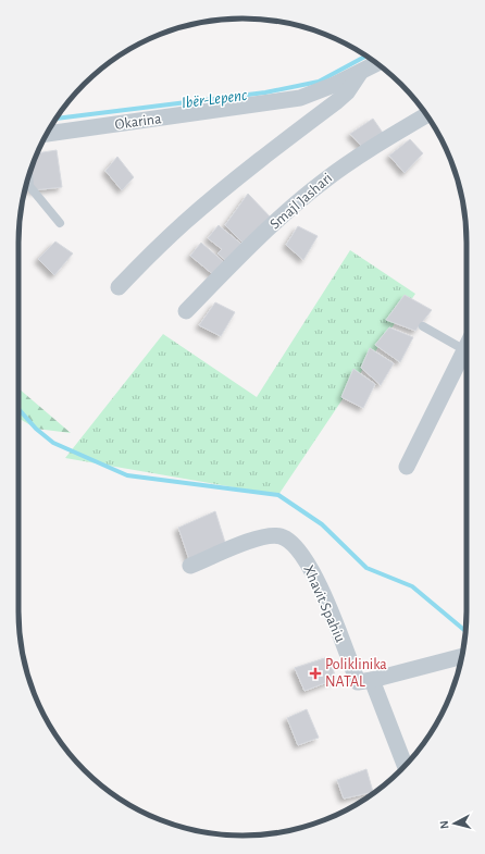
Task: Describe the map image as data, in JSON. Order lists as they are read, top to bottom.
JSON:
{
  "streets": {
    "street": ["Okarina", "Smajl Jashari", "Xhavit Spahiu"]
  },
  "water": ["Ibër-Lepenc"],
  "places": {
    "health": ["Poliklinika NATAL"]
  },
  "north": "left"
}
